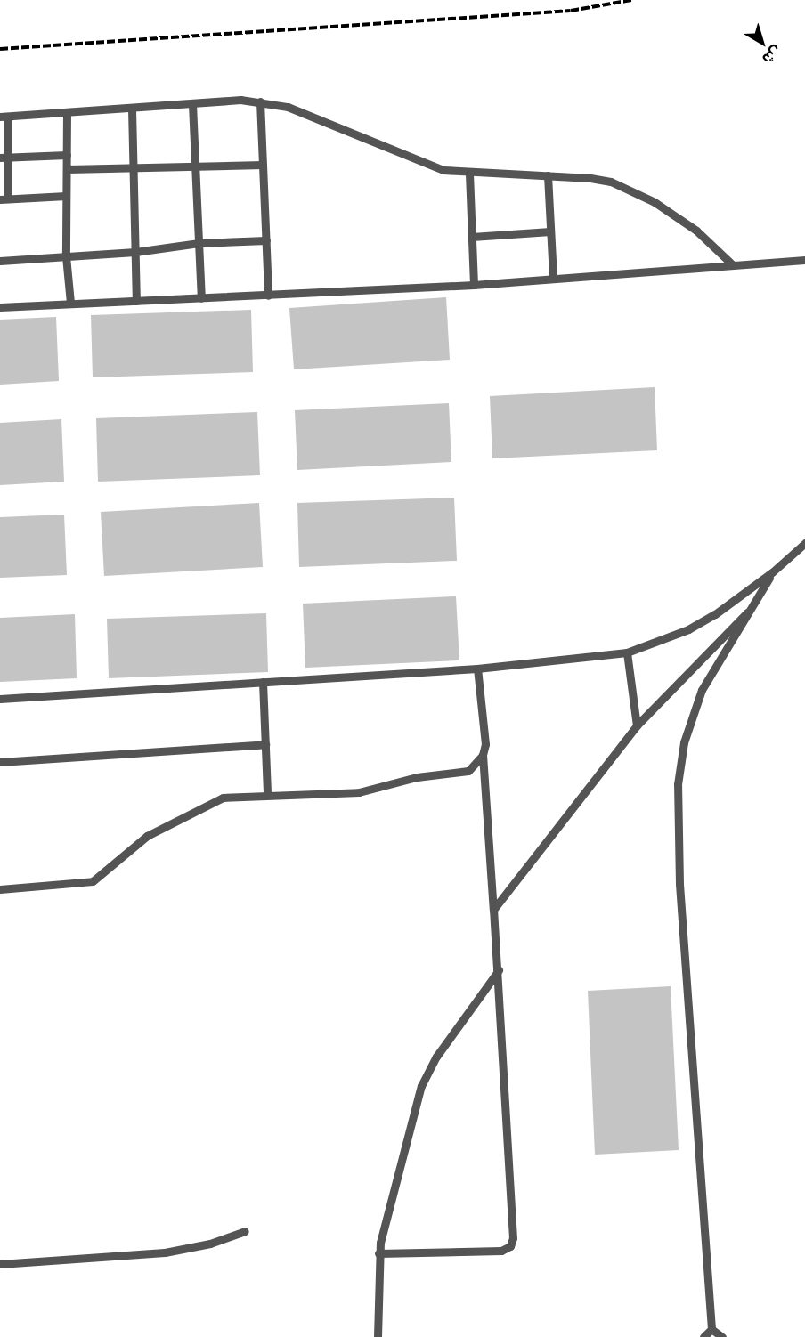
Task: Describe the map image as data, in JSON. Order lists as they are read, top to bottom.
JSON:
{
  "north": "bottom right"
}
